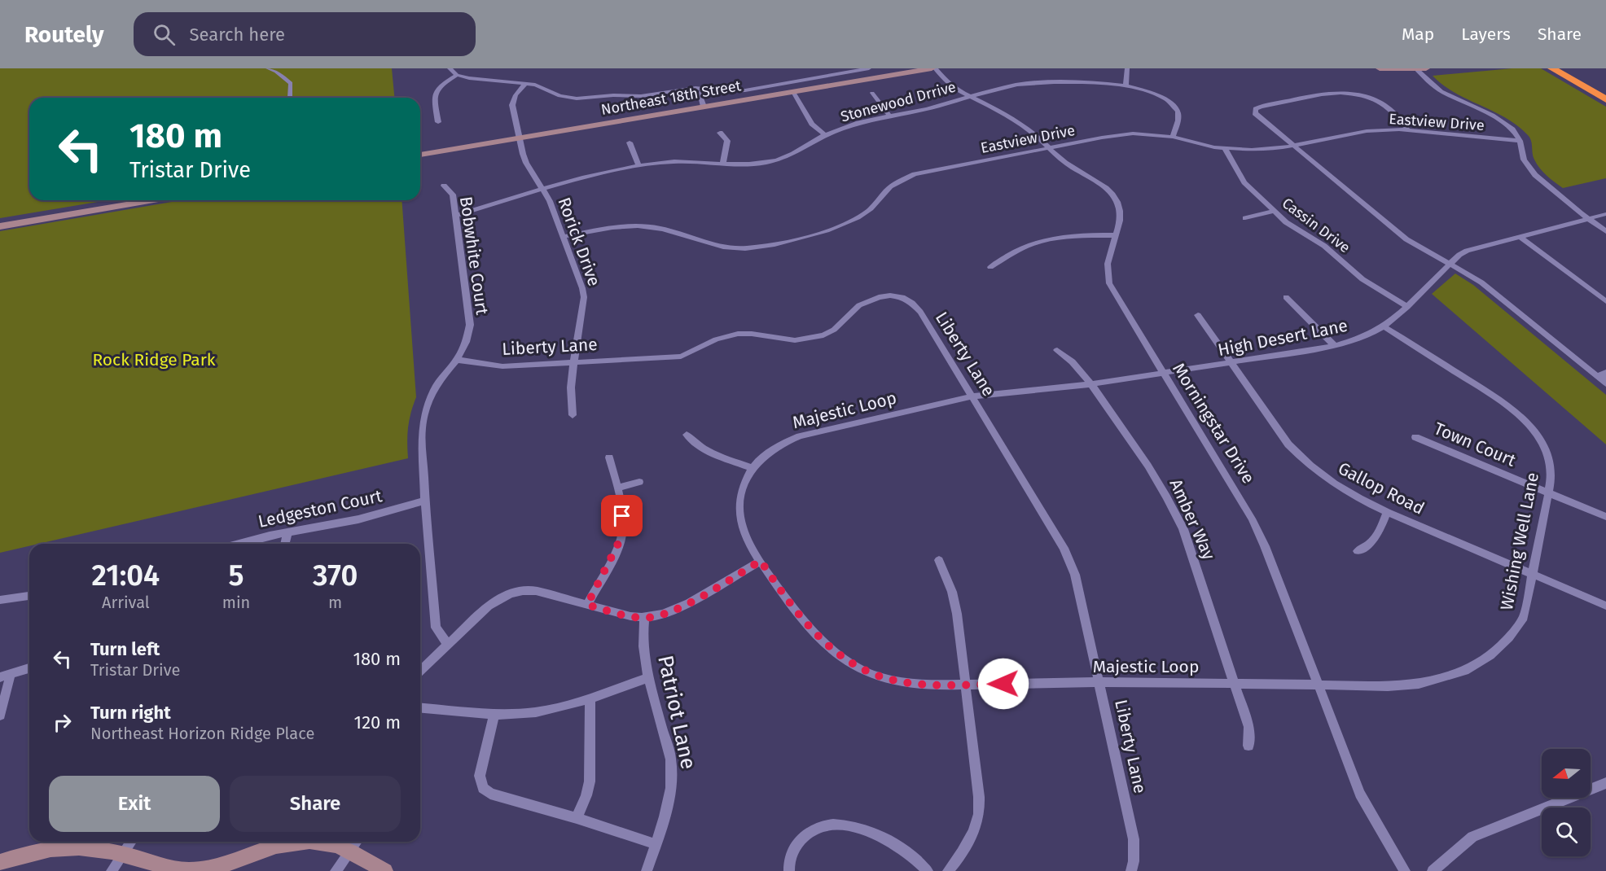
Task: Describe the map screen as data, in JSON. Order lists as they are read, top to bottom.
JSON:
{
  "streets": {
    "main road": ["Northeast 18th Street"],
    "street": [
      "Stonewood Drrive",
      "Eastview Drive",
      "Cassin Drive",
      "Rorick Drive",
      "Bobwhite Court",
      "High Desert Lane",
      "Liberty Lane",
      "Majestic Loop",
      "Morningstar Drive",
      "Town Court",
      "Gallop Road",
      "Ledgeston Court",
      "Amber Way",
      "Wishing Well Lane",
      "Patriot Lane"
    ]
  },
  "crossings": [
    ["Northeast 18th Street", "Rorick Drive"],
    ["Northeast 18th Street", "Morningstar Drive"],
    ["Stonewood Drrive", "Eastview Drive"],
    ["Stonewood Drrive", "Rorick Drive"],
    ["Stonewood Drrive", "Bobwhite Court"],
    ["Stonewood Drrive", "Morningstar Drive"],
    ["Eastview Drive", "Cassin Drive"],
    ["Eastview Drive", "Rorick Drive"],
    ["Eastview Drive", "Morningstar Drive"],
    ["Cassin Drive", "High Desert Lane"],
    ["Rorick Drive", "Liberty Lane"],
    ["Bobwhite Court", "Liberty Lane"],
    ["Bobwhite Court", "Ledgeston Court"],
    ["High Desert Lane", "Majestic Loop"],
    ["High Desert Lane", "Morningstar Drive"],
    ["High Desert Lane", "Gallop Road"],
    ["High Desert Lane", "Wishing Well Lane"],
    ["Liberty Lane", "Majestic Loop"],
    ["Majestic Loop", "Morningstar Drive"],
    ["Majestic Loop", "Amber Way"],
    ["Majestic Loop", "Wishing Well Lane"],
    ["Morningstar Drive", "Wishing Well Lane"],
    ["Town Court", "Wishing Well Lane"],
    ["Gallop Road", "Wishing Well Lane"]
  ],
  "parks": ["Rock Ridge Park"],
  "north": "left",
  "page": {
    "header": "Routely",
    "search": "Search here",
    "nav": ["Map", "Layers", "Share"],
    "turn": ["180 m", "Tristar Drive"],
    "eta": [
      "21:04",
      "Arrival",
      "5",
      "min",
      "370",
      "m"
    ],
    "list": [
      {
        "name": "Turn left",
        "note": "Tristar Drive",
        "value": "180 m"
      },
      {
        "name": "Turn right",
        "note": "Northeast Horizon Ridge Place",
        "value": "120 m"
      }
    ],
    "buttons": ["Exit", "Share"]
  }
}
